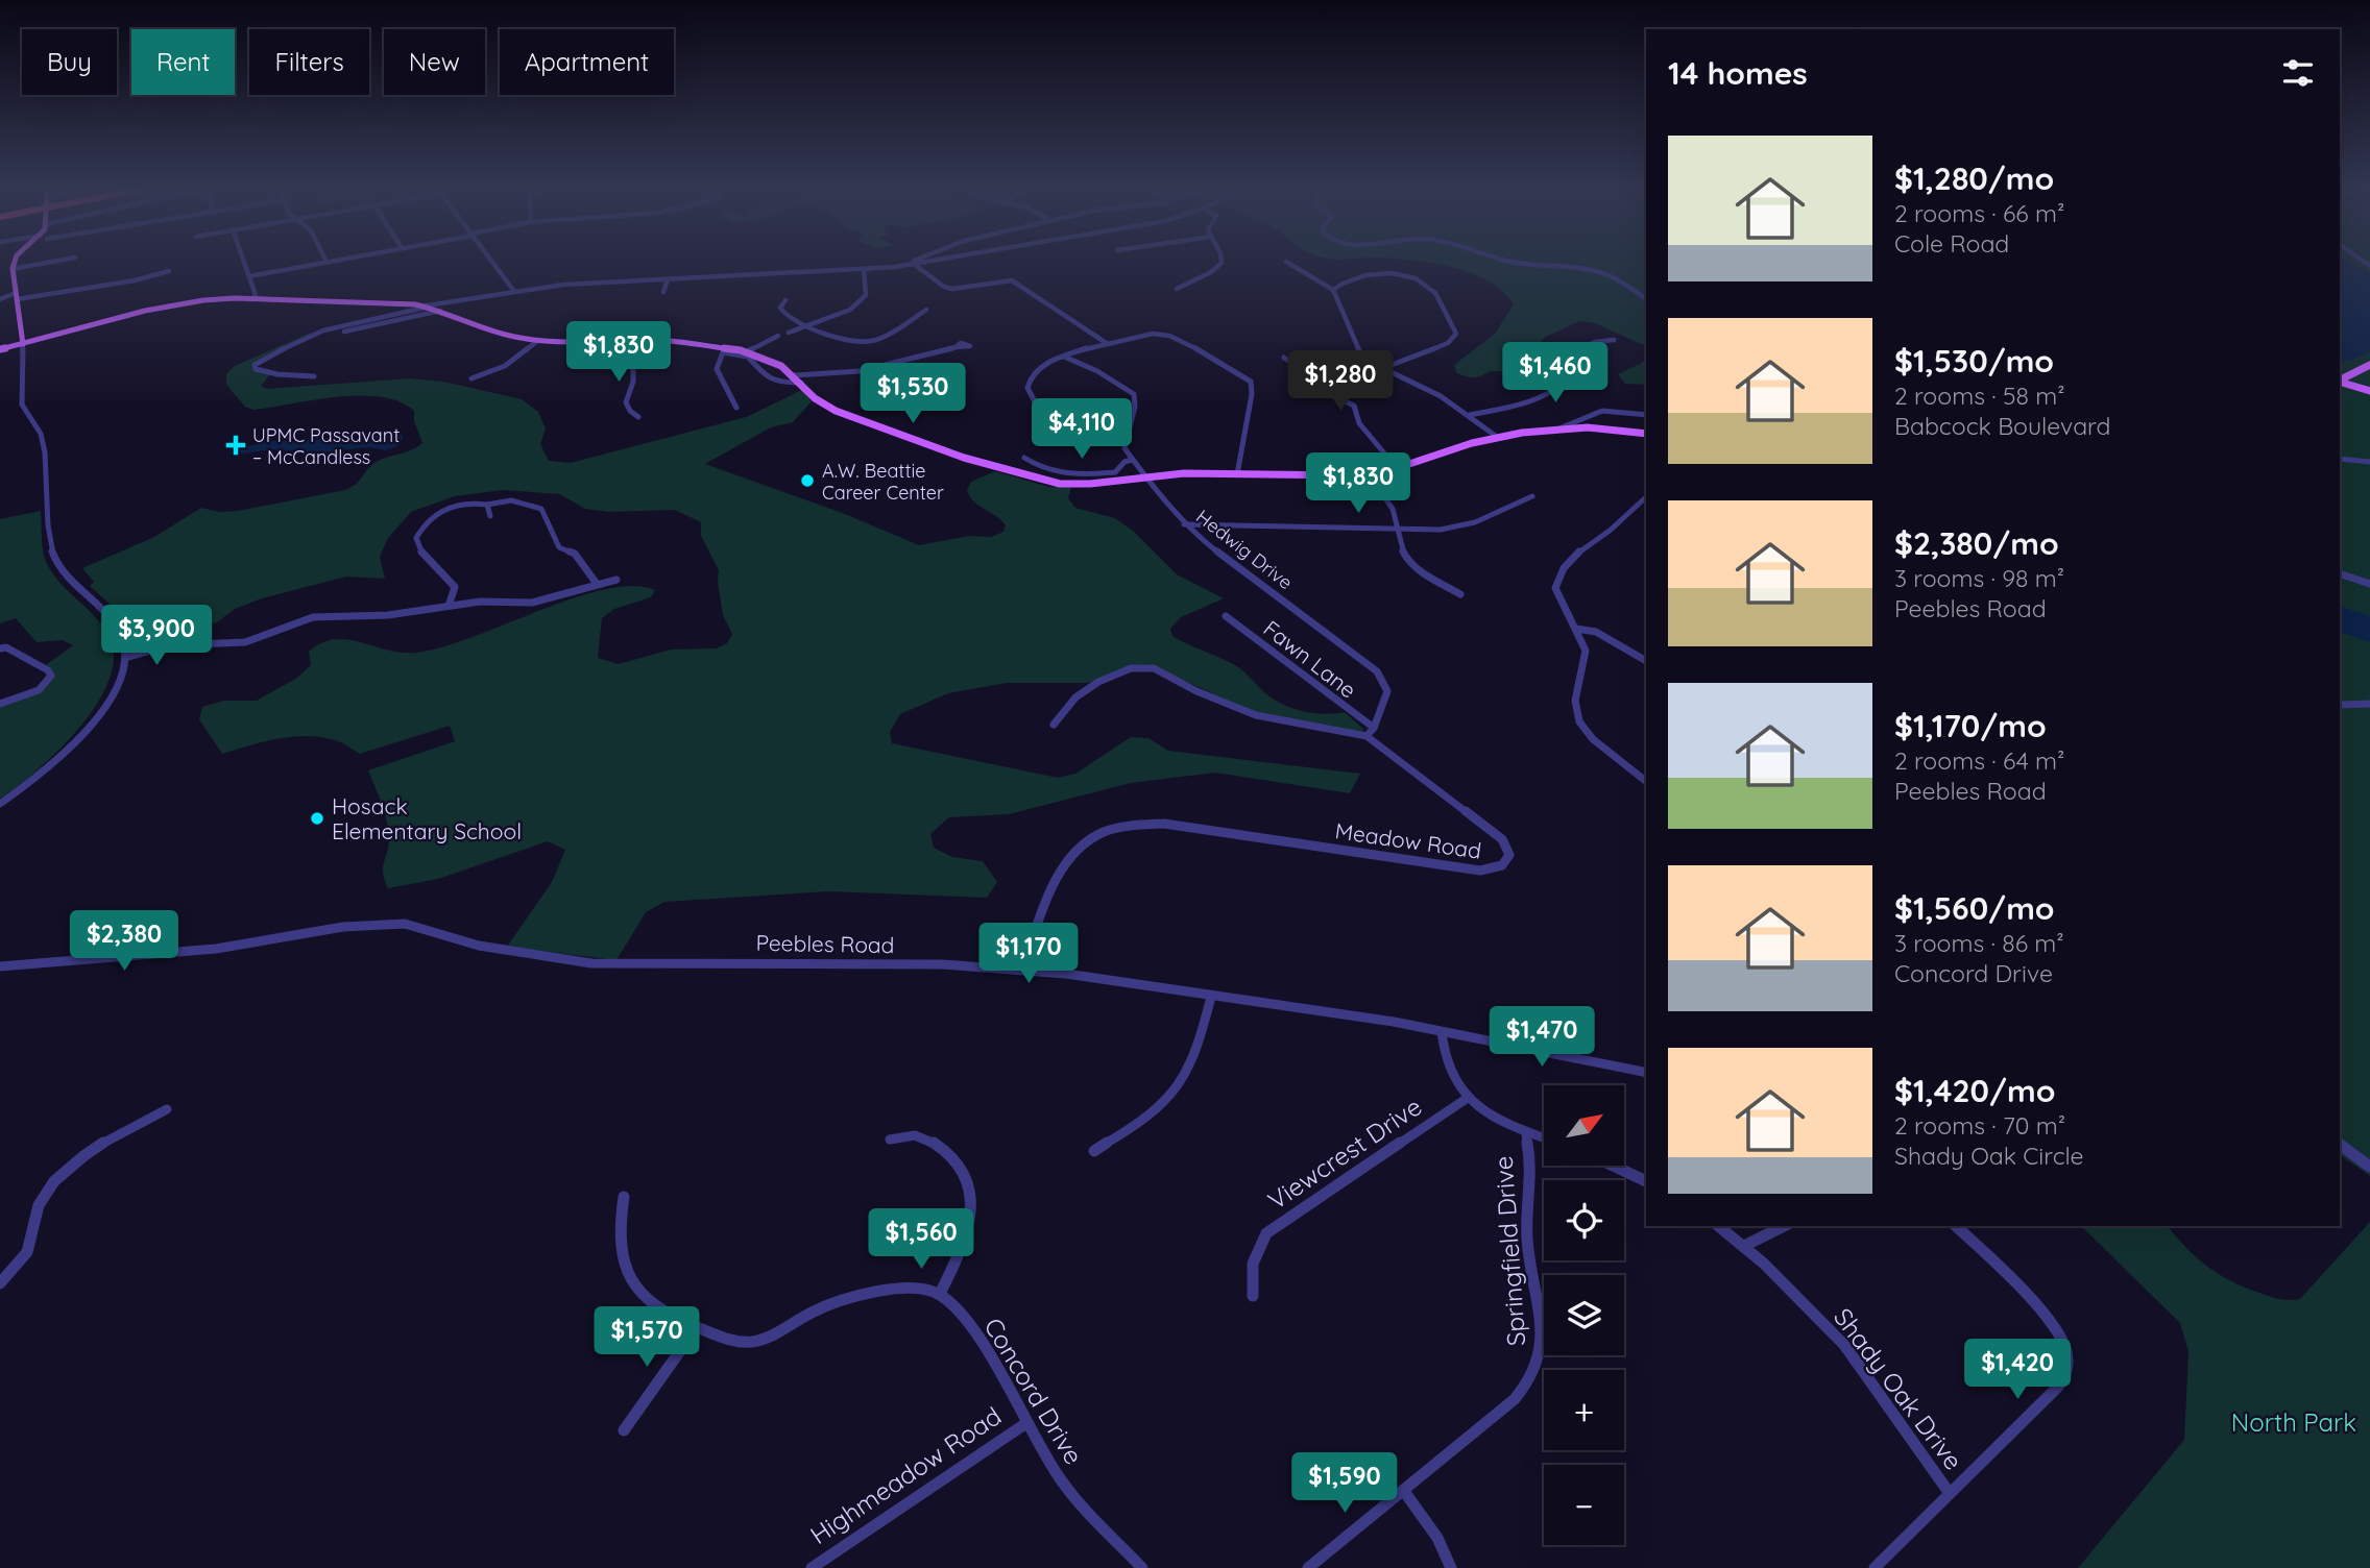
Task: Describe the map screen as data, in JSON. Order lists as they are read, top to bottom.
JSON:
{
  "streets": {
    "street": [
      "Hedwig Drive",
      "Fawn Lane",
      "Meadow Road",
      "Peebles Road",
      "Viewcrest Drive",
      "Springfield Drive",
      "Shady Oak Drive",
      "Concord Drive",
      "Highmeadow Road"
    ]
  },
  "crossings": [
    ["Hedwig Drive", "Fawn Lane"],
    ["Hedwig Drive", "Meadow Road"],
    ["Meadow Road", "Peebles Road"],
    ["Concord Drive", "Highmeadow Road"]
  ],
  "parks": ["North Park"],
  "places": {
    "health": ["UPMC Passavant – McCandless"],
    "other": ["A.W. Beattie Career Center", "Hosack Elementary School"]
  },
  "north": "top right",
  "page": {
    "chip": [
      "Buy",
      "Rent",
      "Filters",
      "New",
      "Apartment"
    ],
    "heading": "14 homes",
    "list": [
      {
        "name": "$1,280/mo",
        "note": "2 rooms · 66 m² · Cole Road"
      },
      {
        "name": "$1,530/mo",
        "note": "2 rooms · 58 m² · Babcock Boulevard"
      },
      {
        "name": "$2,380/mo",
        "note": "3 rooms · 98 m² · Peebles Road"
      },
      {
        "name": "$1,170/mo",
        "note": "2 rooms · 64 m² · Peebles Road"
      },
      {
        "name": "$1,560/mo",
        "note": "3 rooms · 86 m² · Concord Drive"
      },
      {
        "name": "$1,420/mo",
        "note": "2 rooms · 70 m² · Shady Oak Circle"
      }
    ],
    "price": [
      "$1,830",
      "$1,460",
      "$1,280",
      "$1,530",
      "$4,110",
      "$1,830",
      "$3,900",
      "$2,380",
      "$1,170",
      "$1,470",
      "$1,560",
      "$1,570",
      "$1,420",
      "$1,590"
    ],
    "map_buttons": ["+", "−"]
  }
}
